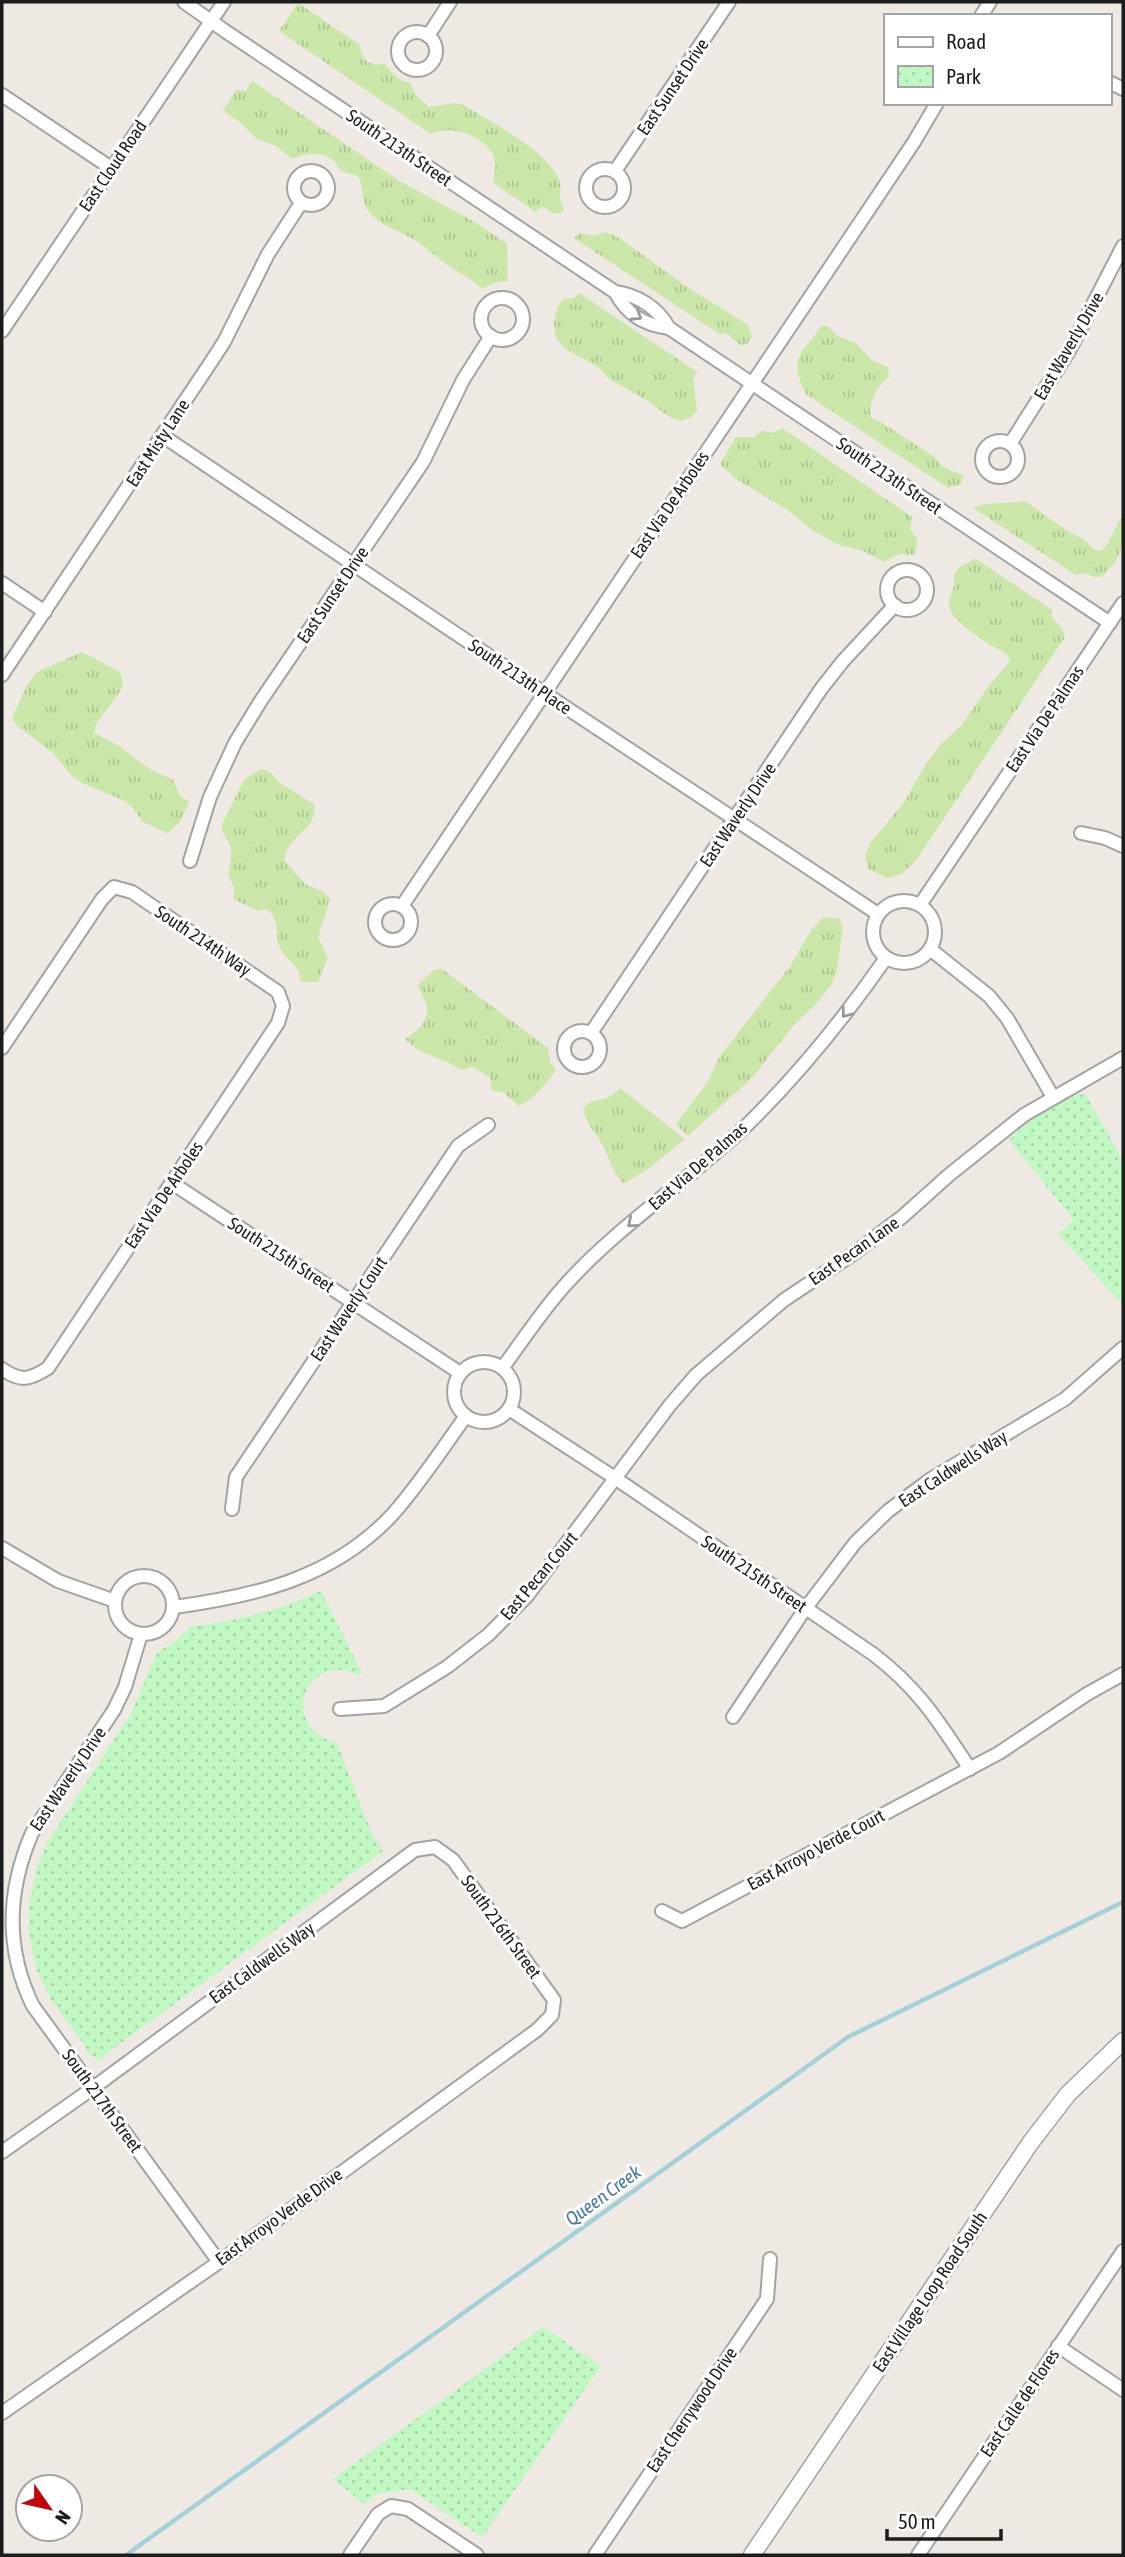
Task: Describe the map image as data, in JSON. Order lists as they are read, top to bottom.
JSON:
{
  "streets": {
    "street": [
      "East Sunset Drive",
      "South 213th Street",
      "East Cloud Road",
      "East Waverly Drive",
      "East Misty Lane",
      "East Via De Arboles",
      "South 213th Place",
      "East Via De Palmas",
      "South 214th Way",
      "East Pecan Lane",
      "South 215th Street",
      "East Waverly Court",
      "East Caldwells Way",
      "East Pecan Court",
      "East Arroyo Verde Court",
      "South 216th Street",
      "South 217th Street",
      "East Arroyo Verde Drive",
      "East Village Loop Road South",
      "East Calle de Flores",
      "East Cherrywood Drive"
    ]
  },
  "crossings": [
    ["East Sunset Drive", "South 213th Place"],
    ["South 213th Street", "East Cloud Road"],
    ["South 213th Street", "East Via De Arboles"],
    ["South 213th Street", "East Via De Palmas"],
    ["East Waverly Drive", "South 213th Place"],
    ["East Waverly Drive", "South 217th Street"],
    ["East Misty Lane", "South 213th Place"],
    ["East Via De Arboles", "South 213th Place"],
    ["East Via De Arboles", "South 214th Way"],
    ["East Via De Arboles", "South 215th Street"],
    ["South 213th Place", "East Via De Palmas"],
    ["East Via De Palmas", "South 215th Street"],
    ["East Pecan Lane", "South 215th Street"],
    ["East Pecan Lane", "East Pecan Court"],
    ["South 215th Street", "East Waverly Court"],
    ["South 215th Street", "East Caldwells Way"],
    ["South 215th Street", "East Pecan Court"],
    ["South 215th Street", "East Arroyo Verde Court"],
    ["East Caldwells Way", "South 216th Street"],
    ["East Caldwells Way", "South 217th Street"],
    ["South 216th Street", "East Arroyo Verde Drive"],
    ["South 217th Street", "East Arroyo Verde Drive"]
  ],
  "one_way": ["East Via De Palmas"],
  "water": ["Queen Creek"],
  "legend": ["Road", "Park"],
  "scale_bar": "50 m",
  "north": "bottom right"
}
